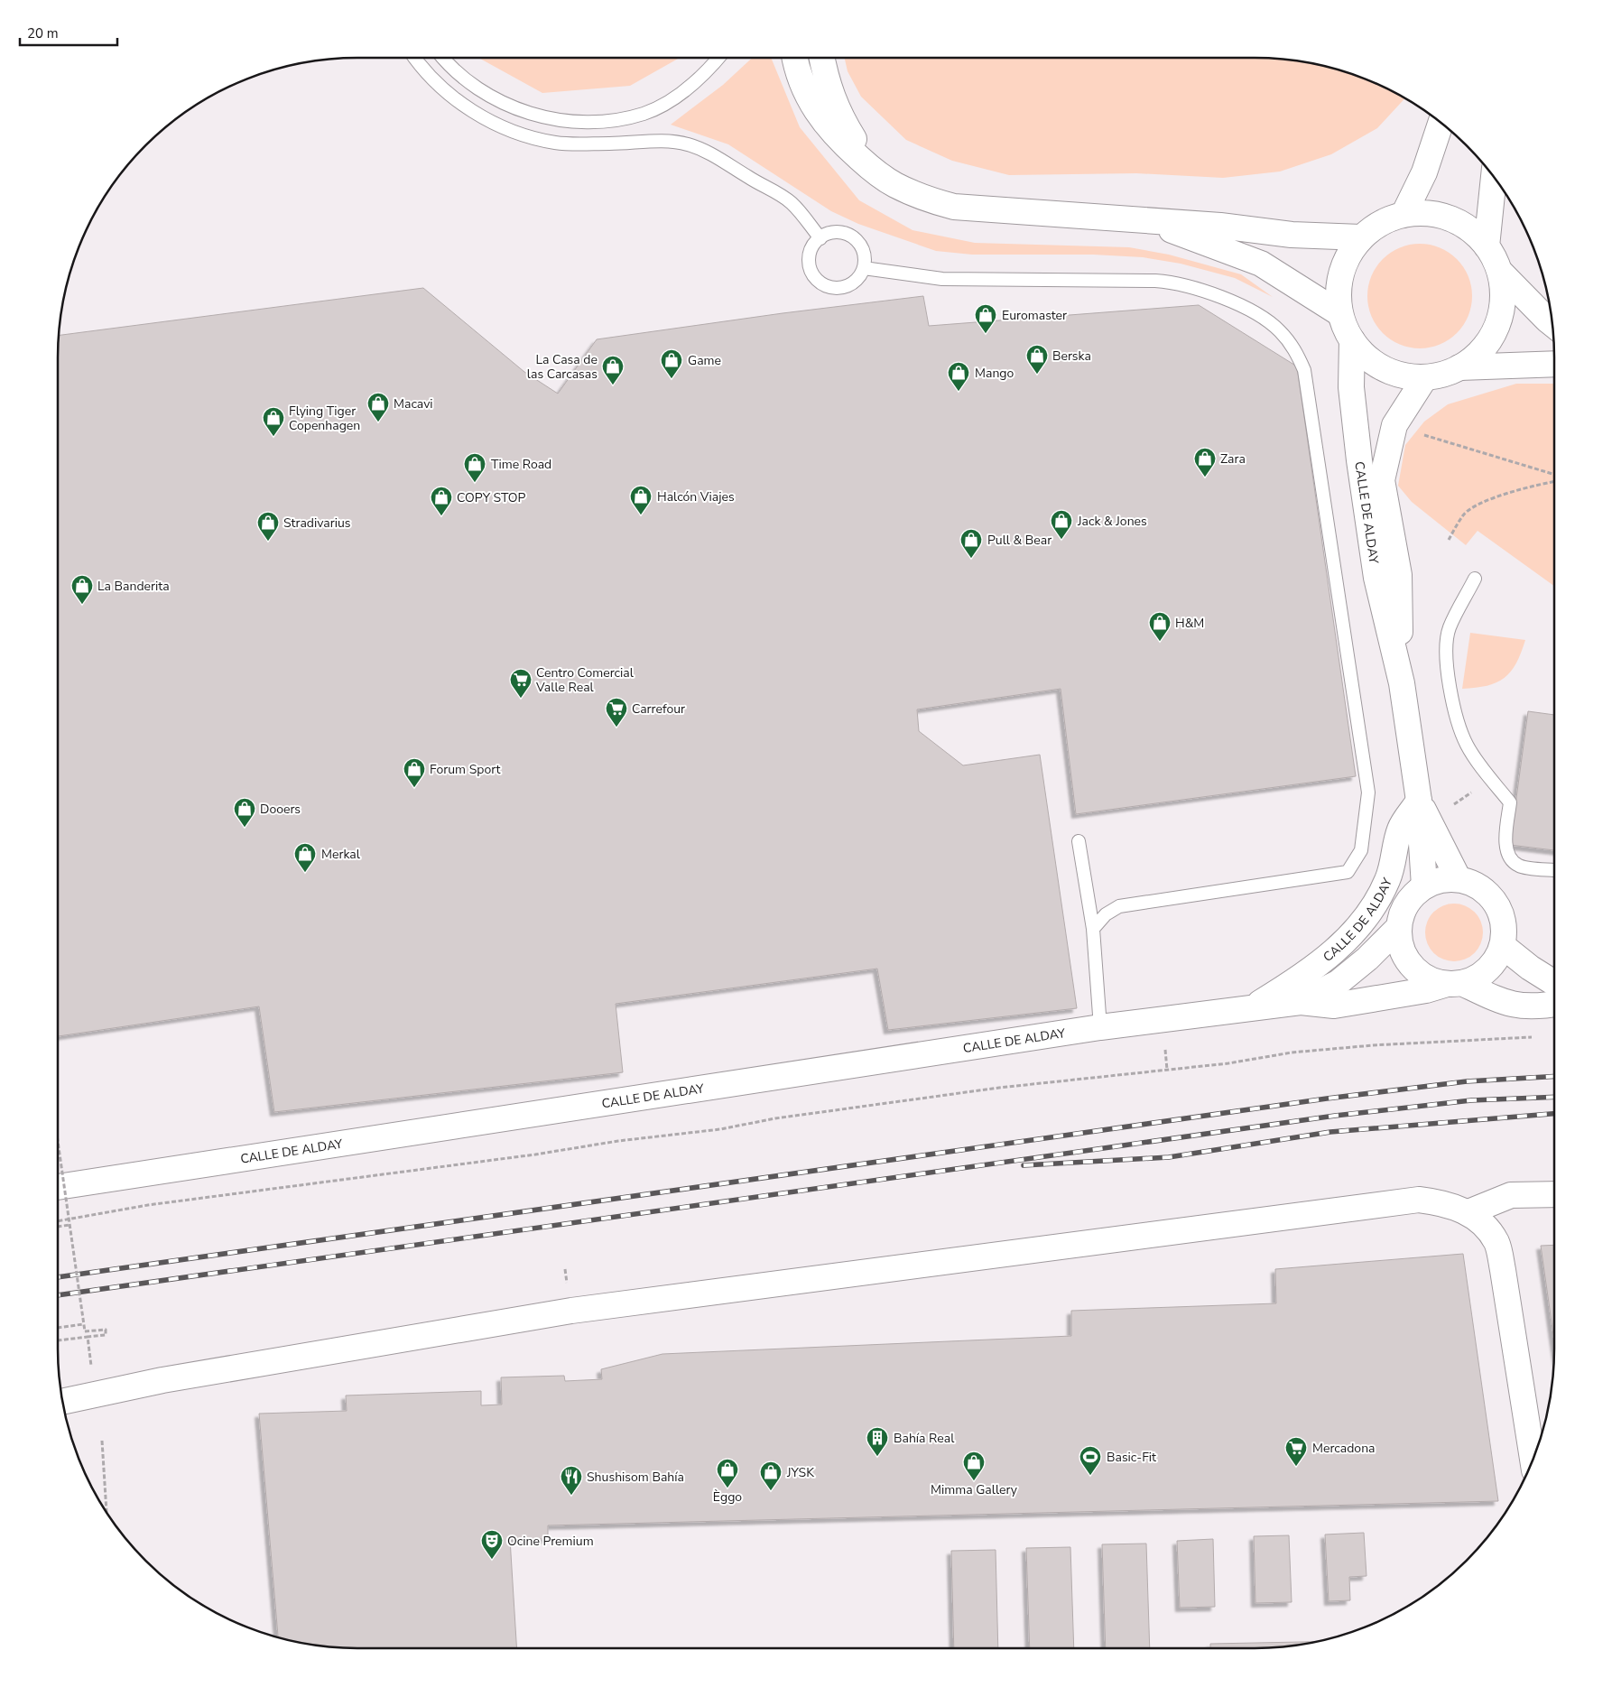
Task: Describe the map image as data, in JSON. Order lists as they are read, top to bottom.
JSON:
{
  "streets": {
    "main road": ["CALLE DE ALDAY"]
  },
  "places": {
    "shop": [
      "Euromaster",
      "Berska",
      "Game",
      "La Casa de las Carcasas",
      "Mango",
      "Macavi",
      "Flying Tiger Copenhagen",
      "Zara",
      "Time Road",
      "Halcón Viajes",
      "COPY STOP",
      "Jack & Jones",
      "Stradivarius",
      "Pull & Bear",
      "La Banderita",
      "H&M",
      "Forum Sport",
      "Dooers",
      "Merkal",
      "Mimma Gallery",
      "Èggo",
      "JYSK"
    ],
    "supermarket": ["Centro Comercial Valle Real", "Carrefour", "Mercadona"],
    "building": ["Bahía Real"],
    "sports": ["Basic-Fit"],
    "restaurant": ["Shushisom Bahía"],
    "theatre": ["Ocine Premium"]
  },
  "scale_bar": "20 m"
}
